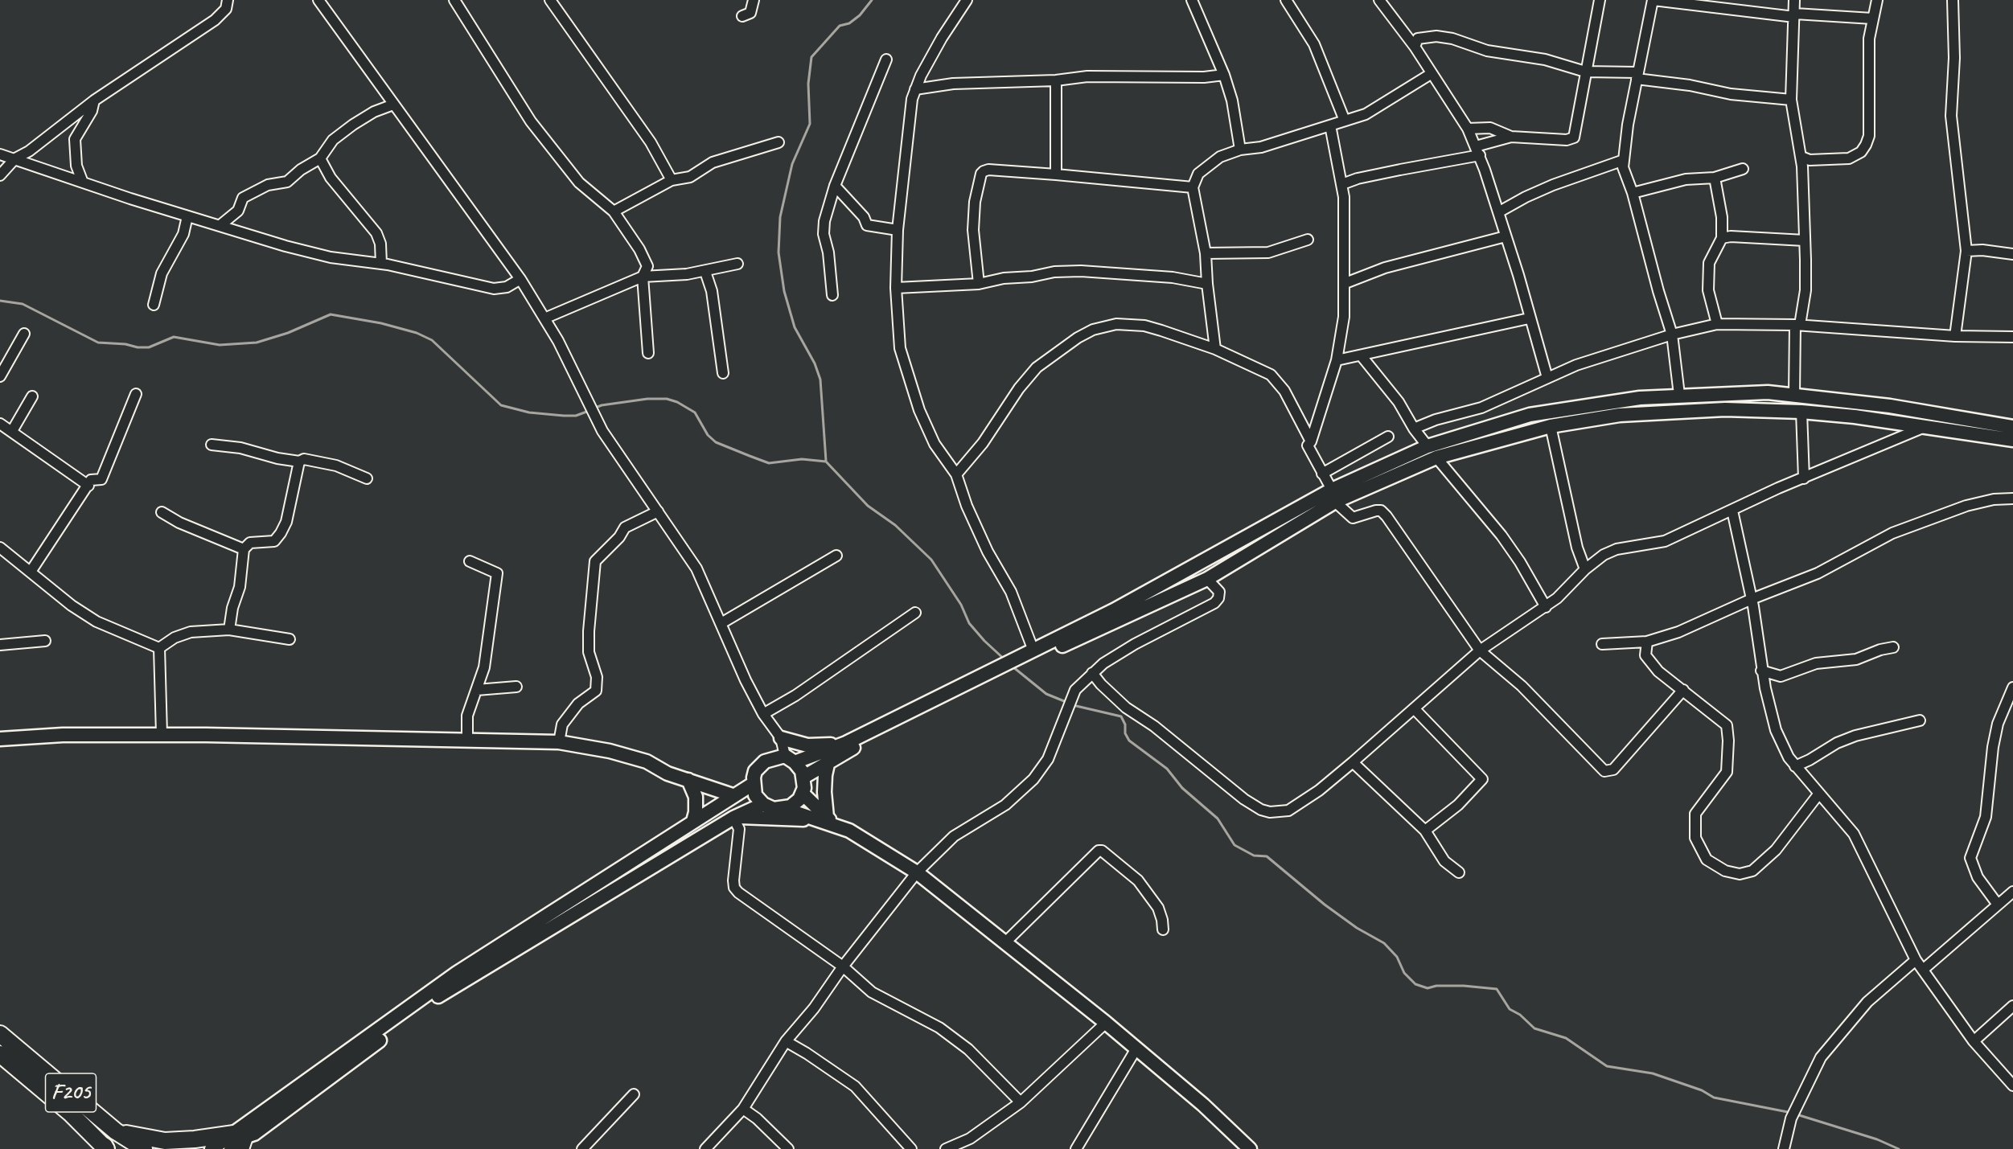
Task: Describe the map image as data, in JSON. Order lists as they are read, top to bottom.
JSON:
{
  "streets": {
    "main road": ["F205"]
  }
}
